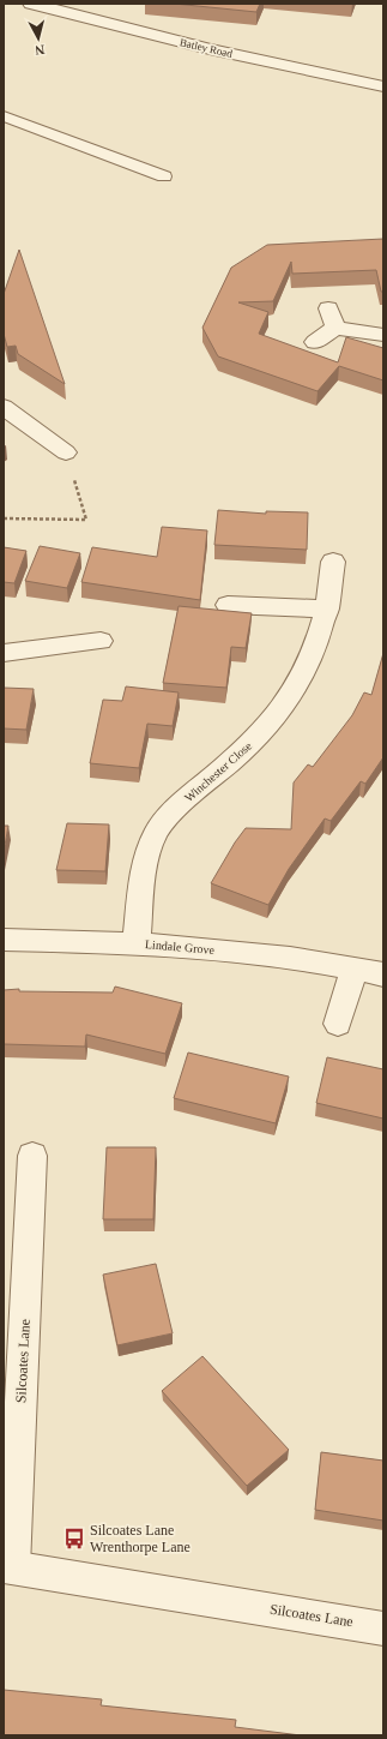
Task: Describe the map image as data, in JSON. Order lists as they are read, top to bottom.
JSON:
{
  "streets": {
    "street": [
      "Batley Road",
      "Winchester Close",
      "Lindale Grove",
      "Silcoates Lane"
    ]
  },
  "crossings": [
    ["Winchester Close", "Lindale Grove"]
  ],
  "places": {
    "bus stop": ["Silcoates Lane Wrenthorpe Lane"]
  },
  "north": "bottom"
}
